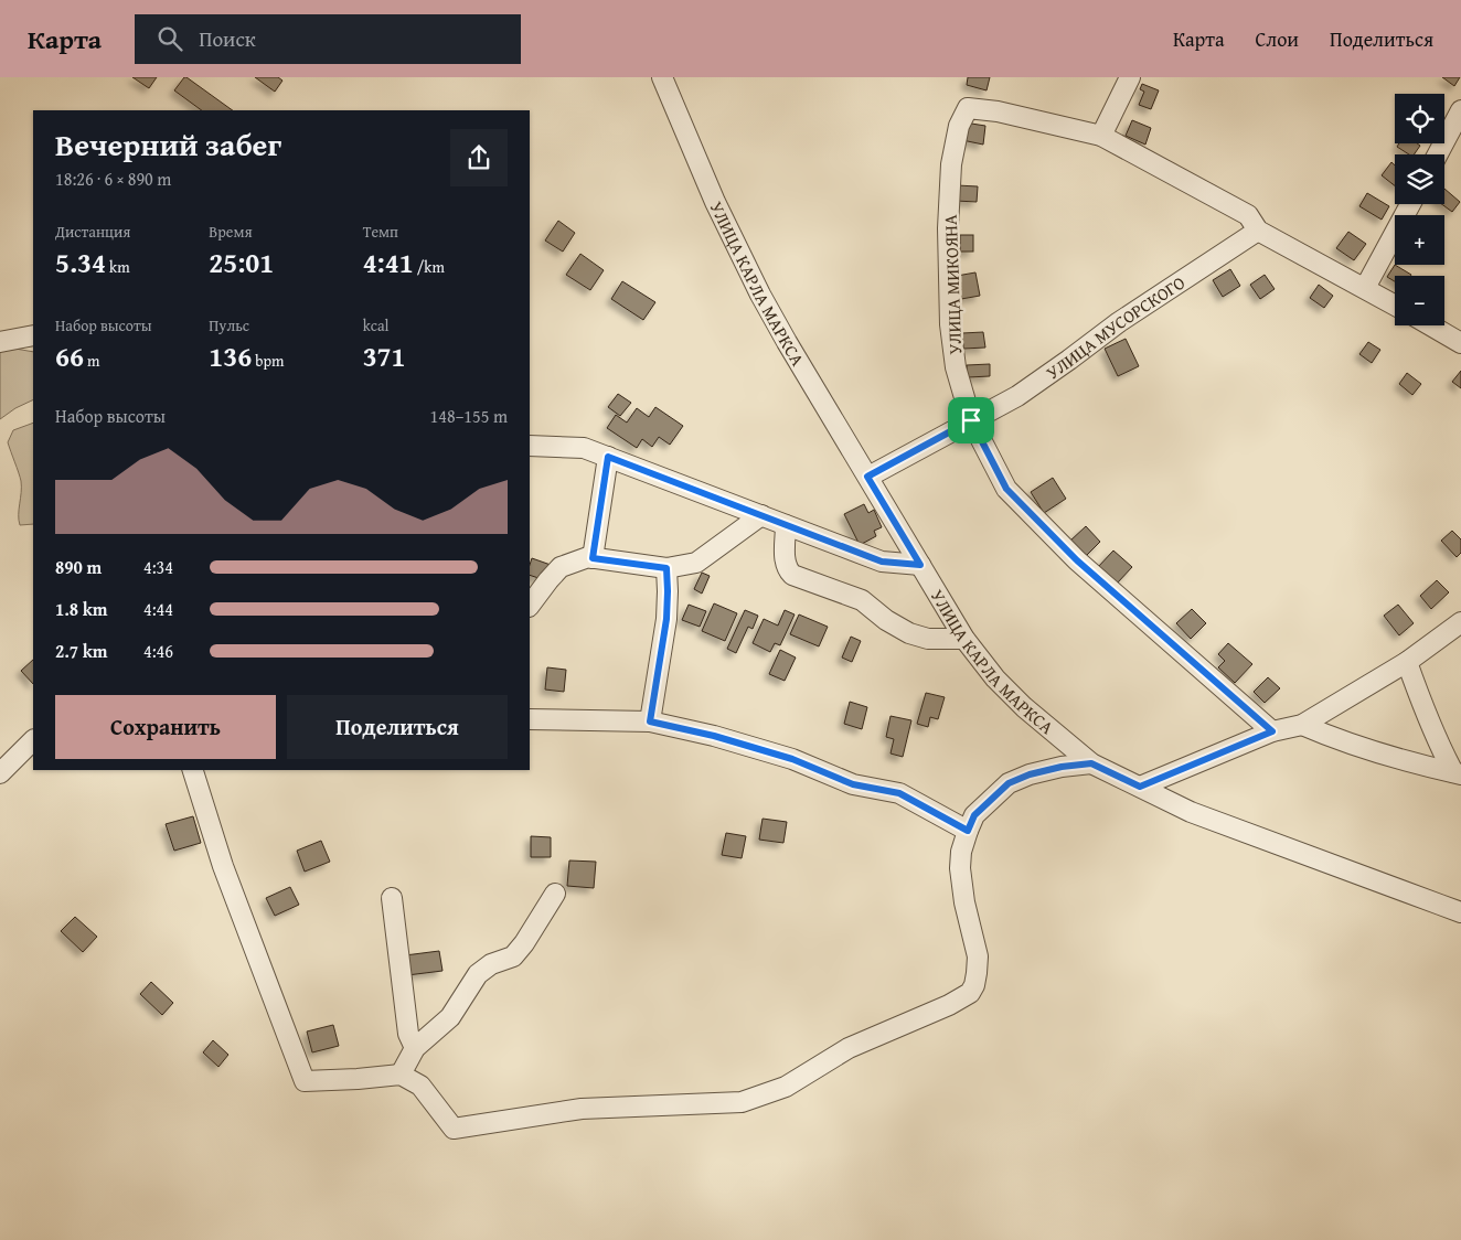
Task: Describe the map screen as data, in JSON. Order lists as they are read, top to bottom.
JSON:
{
  "streets": {
    "street": ["УЛИЦА КАРЛА МАРКСА", "УЛИЦА МИКОЯНА", "УЛИЦА МУСОРСКОГО"]
  },
  "crossings": [
    ["УЛИЦА КАРЛА МАРКСА", "УЛИЦА МУСОРСКОГО"],
    ["УЛИЦА МИКОЯНА", "УЛИЦА МУСОРСКОГО"]
  ],
  "page": {
    "header": "Карта",
    "search": "Поиск",
    "nav": ["Карта", "Слои", "Поделиться"],
    "map_buttons": ["+", "−"],
    "heading": ["Вечерний забег", "18:26 · 6 × 890 m"],
    "stats": [
      ["Дистанция", "5.34 km"],
      ["Время", "25:01"],
      ["Темп", "4:41 /km"],
      ["Набор высоты", "66 m"],
      ["Пульс", "136 bpm"],
      ["kcal", "371"]
    ],
    "chart": ["Набор высоты", "148–155 m"],
    "list": [
      {
        "name": "890 m",
        "note": "4:34"
      },
      {
        "name": "1.8 km",
        "note": "4:44"
      },
      {
        "name": "2.7 km",
        "note": "4:46"
      }
    ],
    "buttons": ["Сохранить", "Поделиться"]
  }
}
